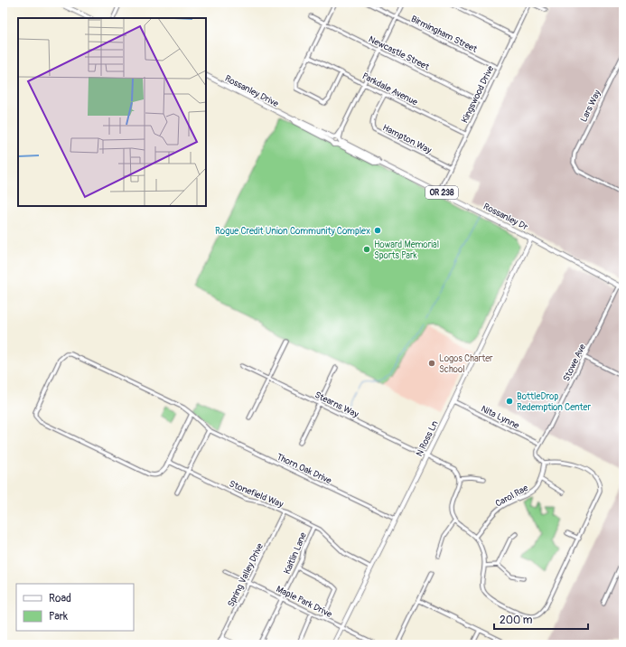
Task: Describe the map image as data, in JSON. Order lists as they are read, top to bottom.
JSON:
{
  "streets": {
    "main road": [
      "Rossanley Drive",
      "OR 238",
      "Rossanley Dr",
      "N Ross Ln"
    ],
    "street": [
      "Birmingham Street",
      "Newcastle Street",
      "Parkdale Avenue",
      "Kingswood Drive",
      "Lars Way",
      "Hampton Way",
      "Stowe Ave",
      "Stearns Way",
      "Nita Lynne",
      "Thorn Oak Drive",
      "Stonefield Way",
      "Carol Rae",
      "Kaitlin Lane",
      "Spring Valley Drive",
      "Maple Park Drive"
    ]
  },
  "crossings": [
    ["Birmingham Street", "Kingswood Drive"],
    ["Newcastle Street", "Kingswood Drive"],
    ["Parkdale Avenue", "Kingswood Drive"],
    ["Parkdale Avenue", "Hampton Way"],
    ["Rossanley Drive", "Rossanley Dr"],
    ["Kingswood Drive", "Hampton Way"],
    ["Kingswood Drive", "Rossanley Dr"],
    ["Rossanley Dr", "Stowe Ave"],
    ["Rossanley Dr", "N Ross Ln"],
    ["Stowe Ave", "Nita Lynne"],
    ["Stearns Way", "N Ross Ln"],
    ["Nita Lynne", "N Ross Ln"],
    ["N Ross Ln", "Thorn Oak Drive"],
    ["N Ross Ln", "Stonefield Way"],
    ["N Ross Ln", "Maple Park Drive"],
    ["Thorn Oak Drive", "Stonefield Way"],
    ["Stonefield Way", "Kaitlin Lane"],
    ["Stonefield Way", "Spring Valley Drive"],
    ["Kaitlin Lane", "Maple Park Drive"],
    ["Spring Valley Drive", "Maple Park Drive"]
  ],
  "places": [
    "Rogue Credit Union Community Complex",
    "Howard Memorial Sports Park",
    "Logos Charter School",
    "BottleDrop Redemption Center"
  ],
  "legend": ["Road", "Park"],
  "scale_bar": "200 m"
}
